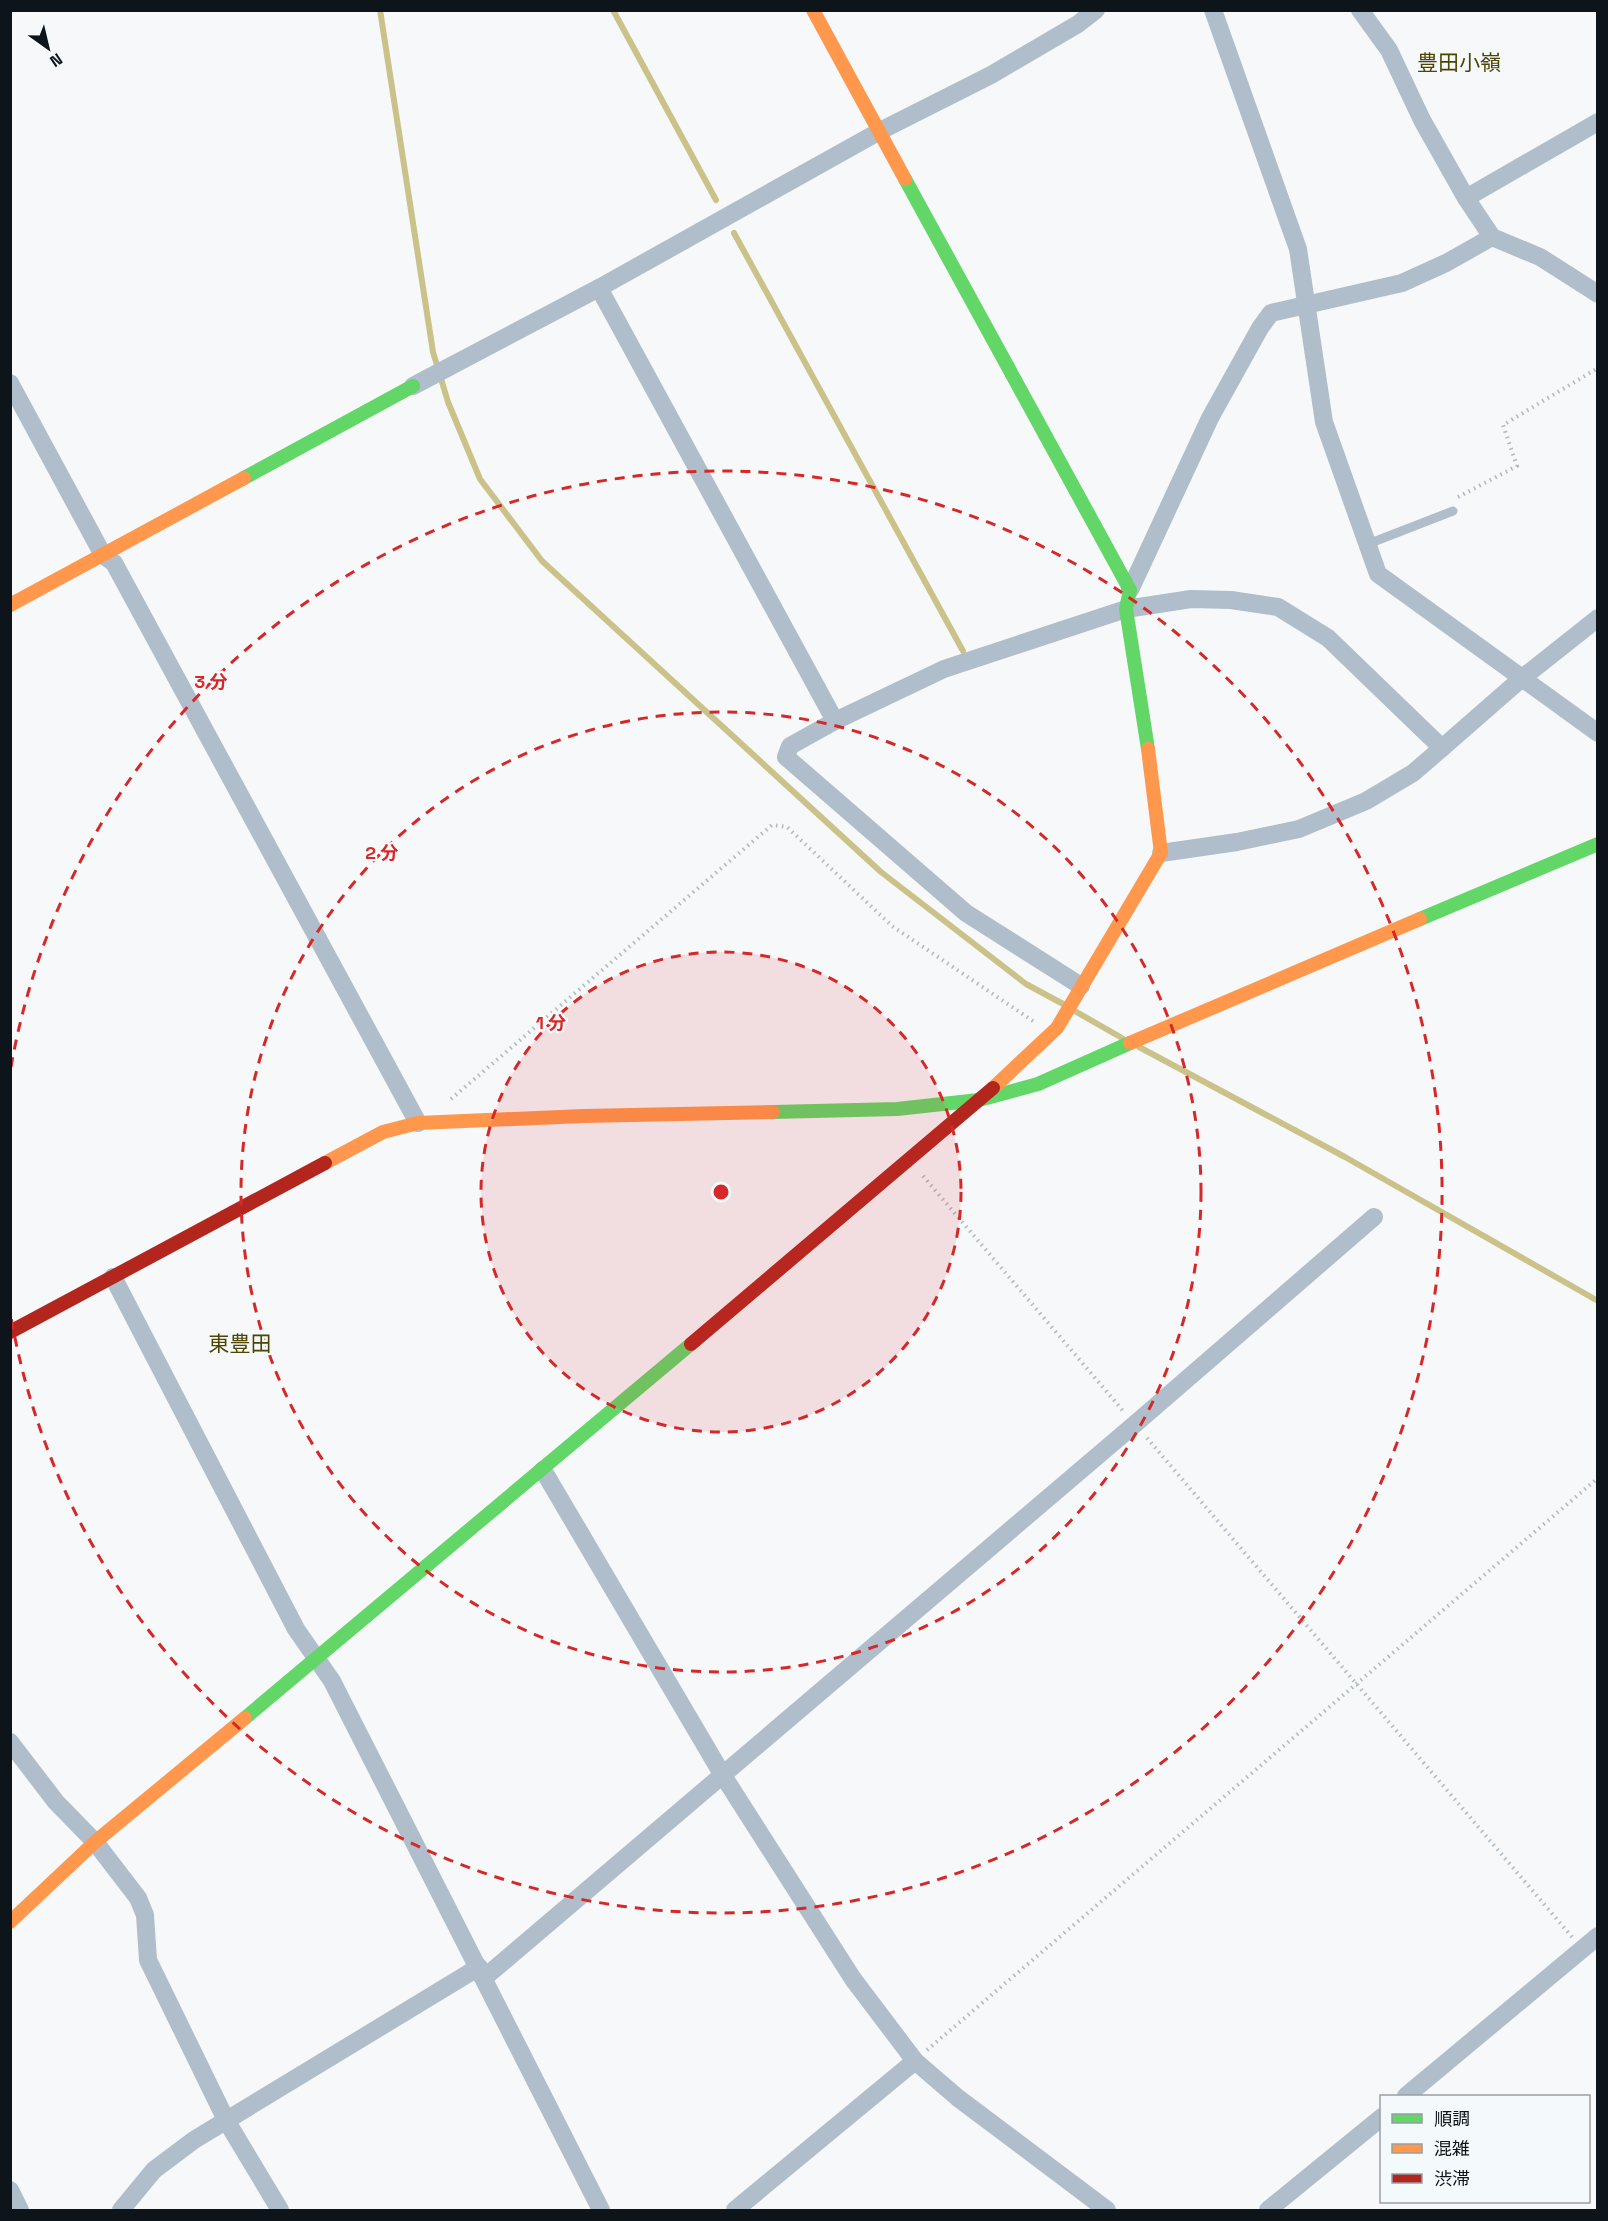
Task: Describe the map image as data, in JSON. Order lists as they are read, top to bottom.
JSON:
{
  "districts": ["豊田小嶺", "東豊田"],
  "legend": ["順調", "混雑", "渋滞"],
  "north": "bottom right",
  "rings": ["3 分", "2 分", "1 分"]
}
